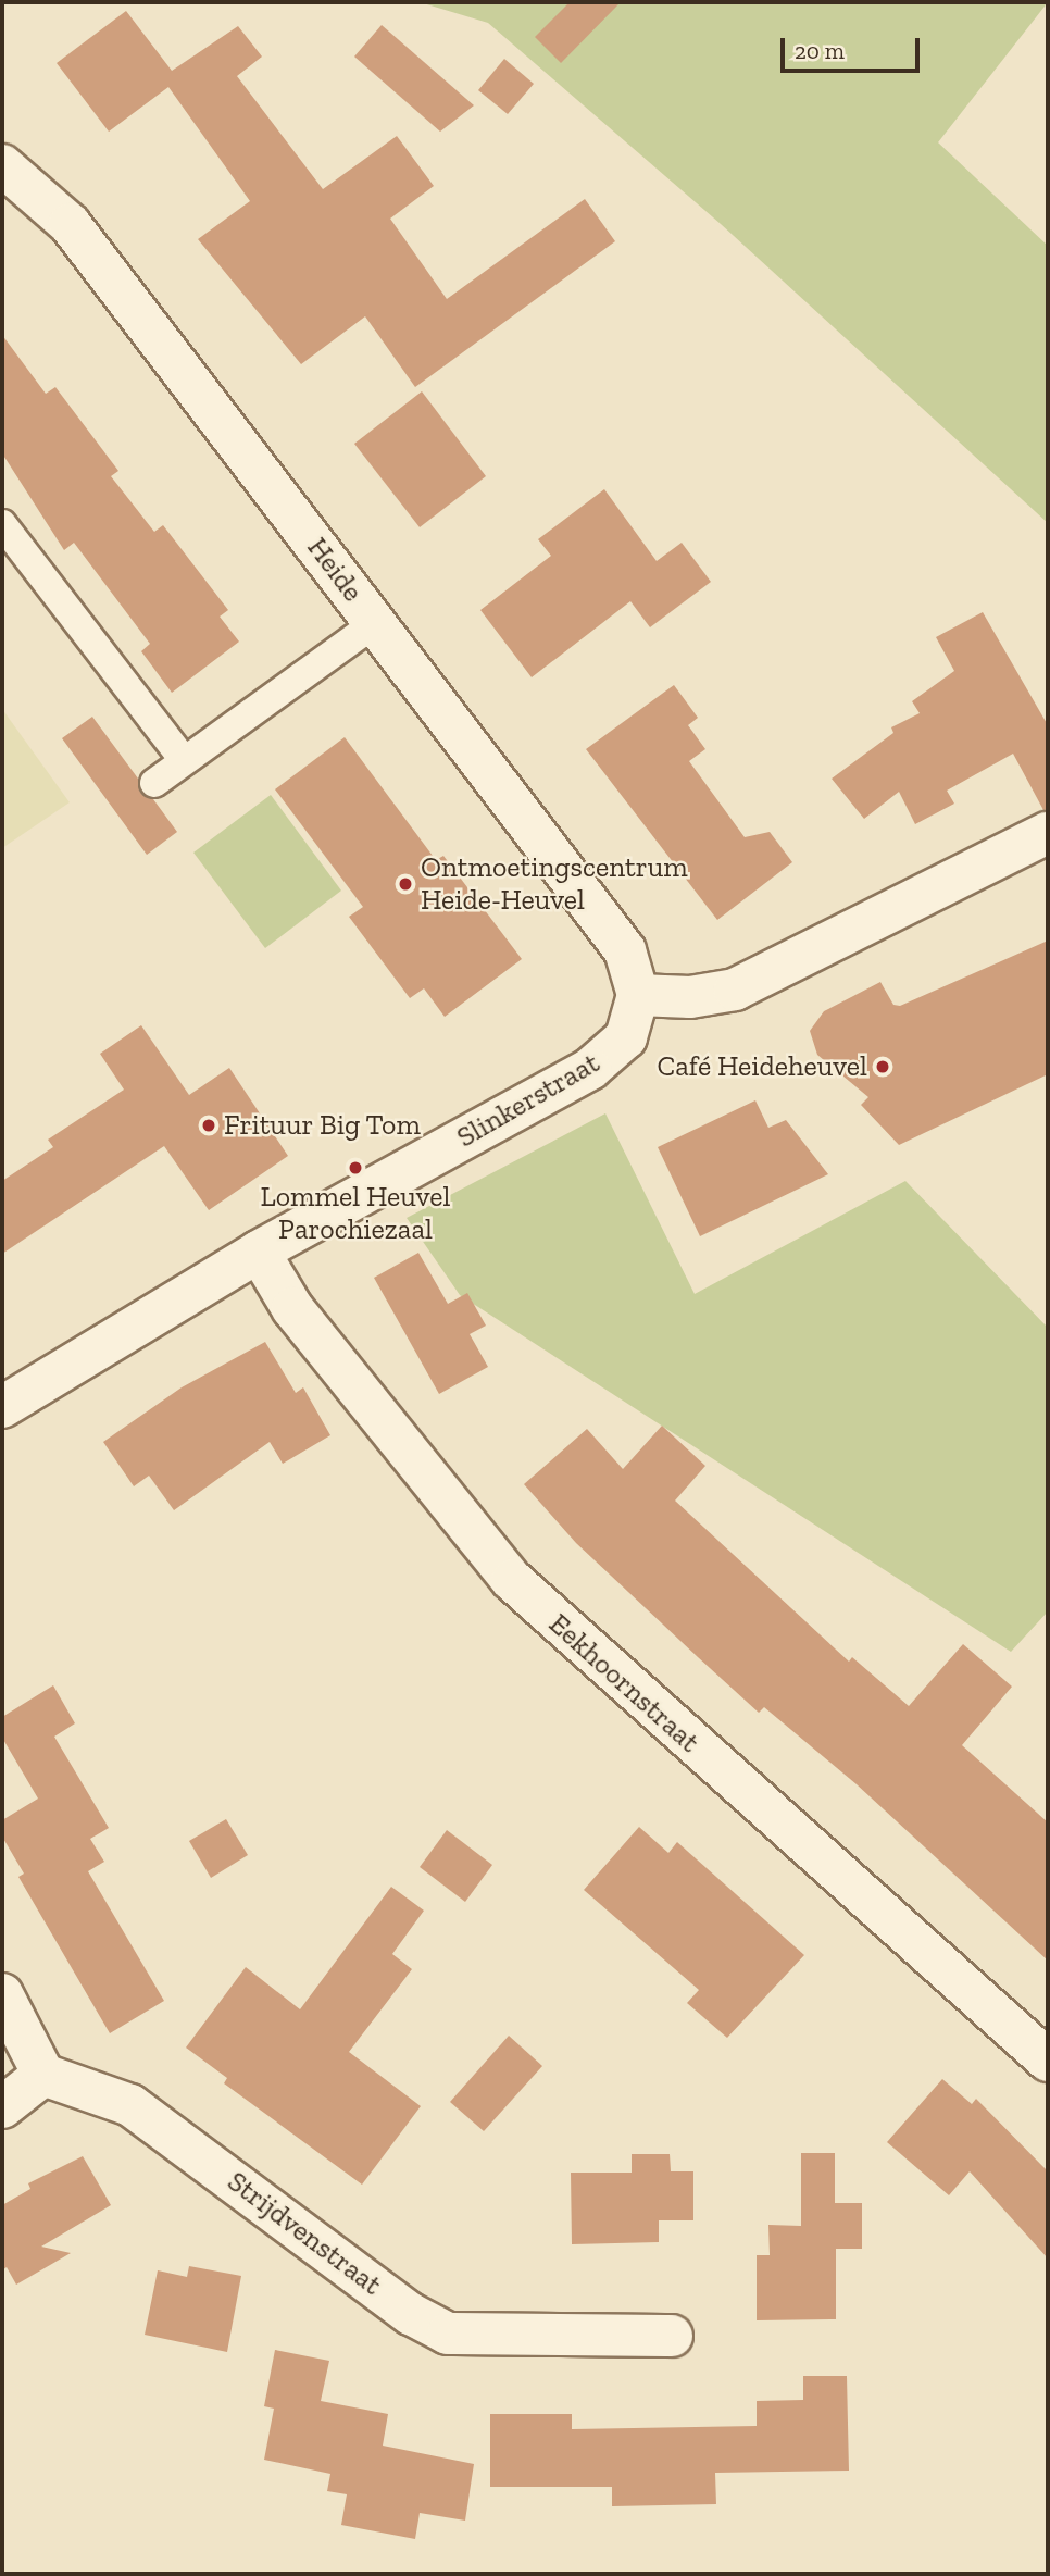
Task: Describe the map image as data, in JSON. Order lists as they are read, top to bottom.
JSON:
{
  "streets": {
    "street": [
      "Heide",
      "Slinkerstraat",
      "Eekhoornstraat",
      "Strijdvenstraat"
    ]
  },
  "crossings": [
    ["Heide", "Slinkerstraat"],
    ["Slinkerstraat", "Eekhoornstraat"]
  ],
  "places": [
    "Ontmoetingscentrum Heide-Heuvel",
    "Café Heideheuvel",
    "Frituur Big Tom",
    "Lommel Heuvel Parochiezaal"
  ],
  "scale_bar": "20 m"
}
